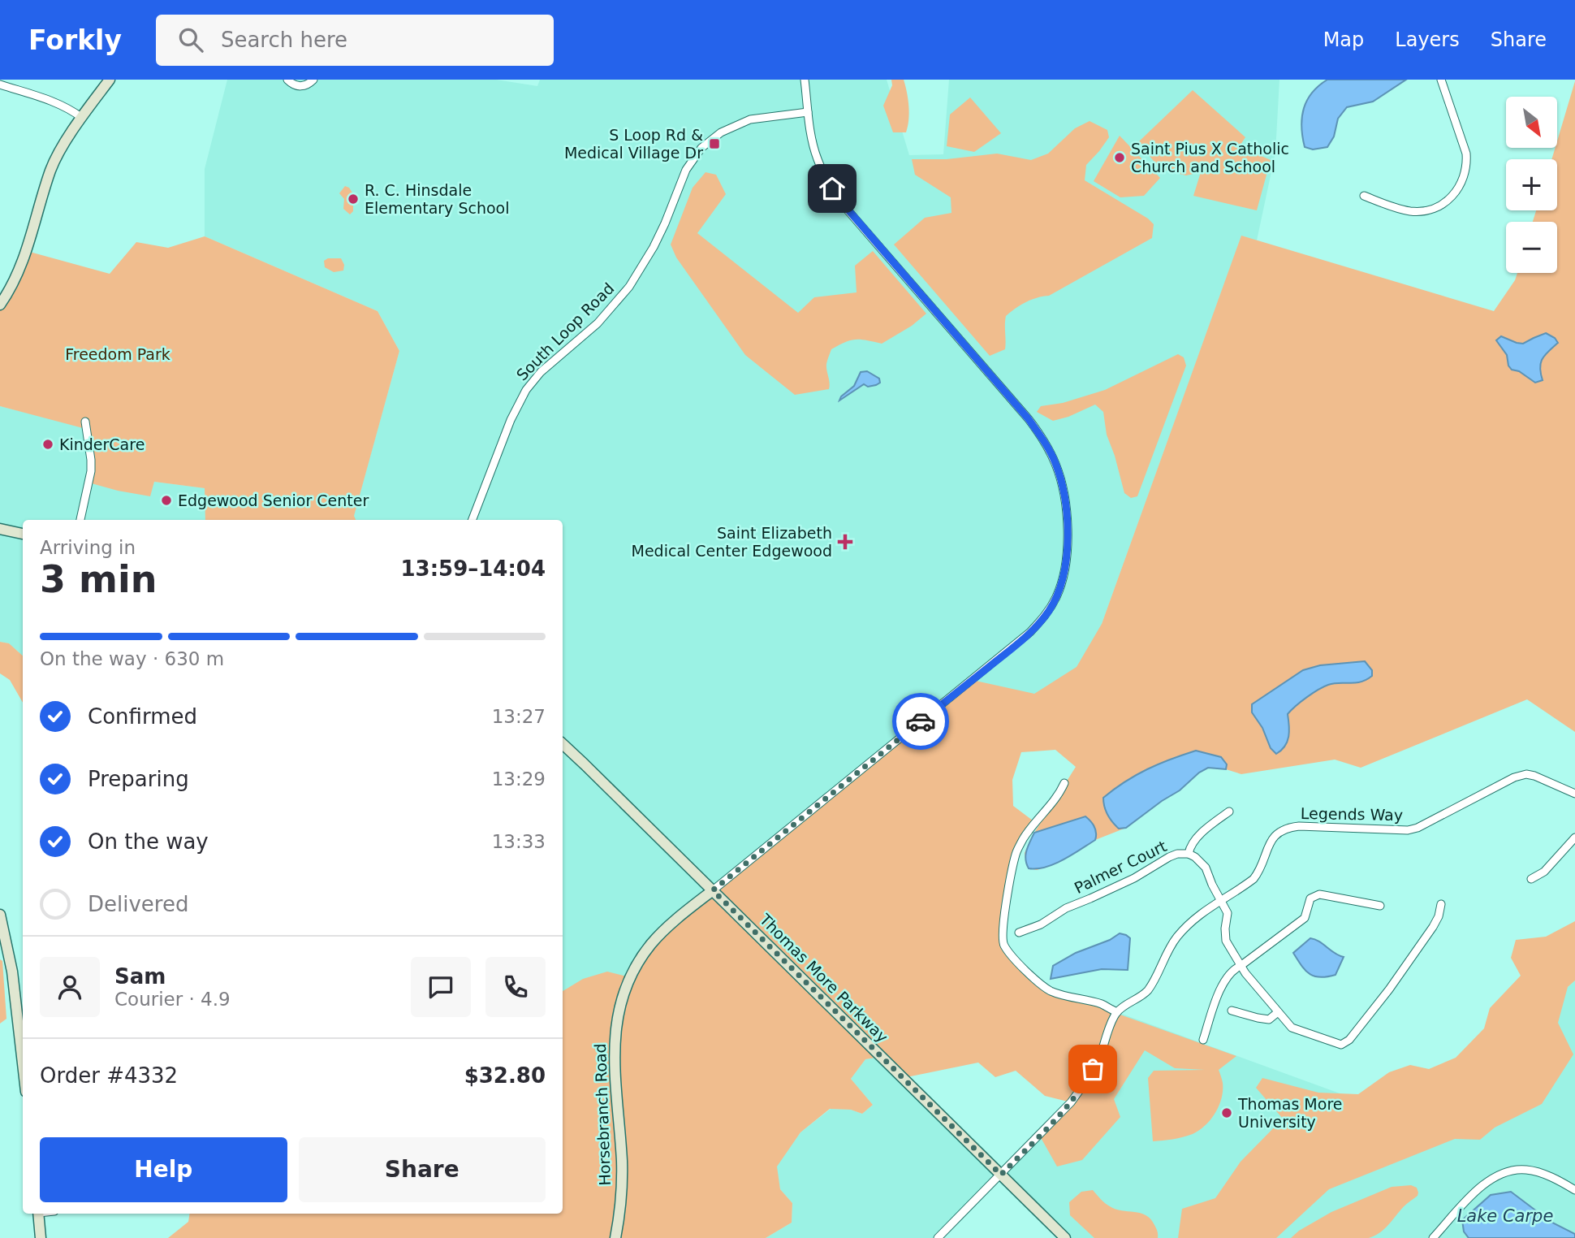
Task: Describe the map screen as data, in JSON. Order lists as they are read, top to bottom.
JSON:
{
  "streets": {
    "street": [
      "South Loop Road",
      "Legends Way",
      "Palmer Court",
      "Thomas More Parkway",
      "Horsebranch Road"
    ]
  },
  "crossings": [
    ["Legends Way", "Palmer Court"],
    ["Thomas More Parkway", "Horsebranch Road"]
  ],
  "water": ["Lake Carpe"],
  "parks": ["Freedom Park"],
  "places": {
    "transit": ["S Loop Rd & Medical Village Dr"],
    "other": [
      "Saint Pius X Catholic Church and School",
      "R. C. Hinsdale Elementary School",
      "KinderCare",
      "Edgewood Senior Center",
      "Thomas More University"
    ],
    "health": ["Saint Elizabeth Medical Center Edgewood"]
  },
  "north": "bottom right",
  "page": {
    "header": "Forkly",
    "search": "Search here",
    "nav": ["Map", "Layers", "Share"],
    "map_buttons": ["+", "−"],
    "heading": ["3 min", "Arriving in", "13:59–14:04"],
    "panel": [
      "Sam",
      "Courier · 4.9",
      "Order #4332",
      "$32.80"
    ],
    "bar": "On the way · 630 m",
    "list": [
      ["Confirmed", "13:27"],
      ["Preparing", "13:29"],
      ["On the way", "13:33"],
      "Delivered"
    ],
    "buttons": ["Help", "Share"]
  }
}
